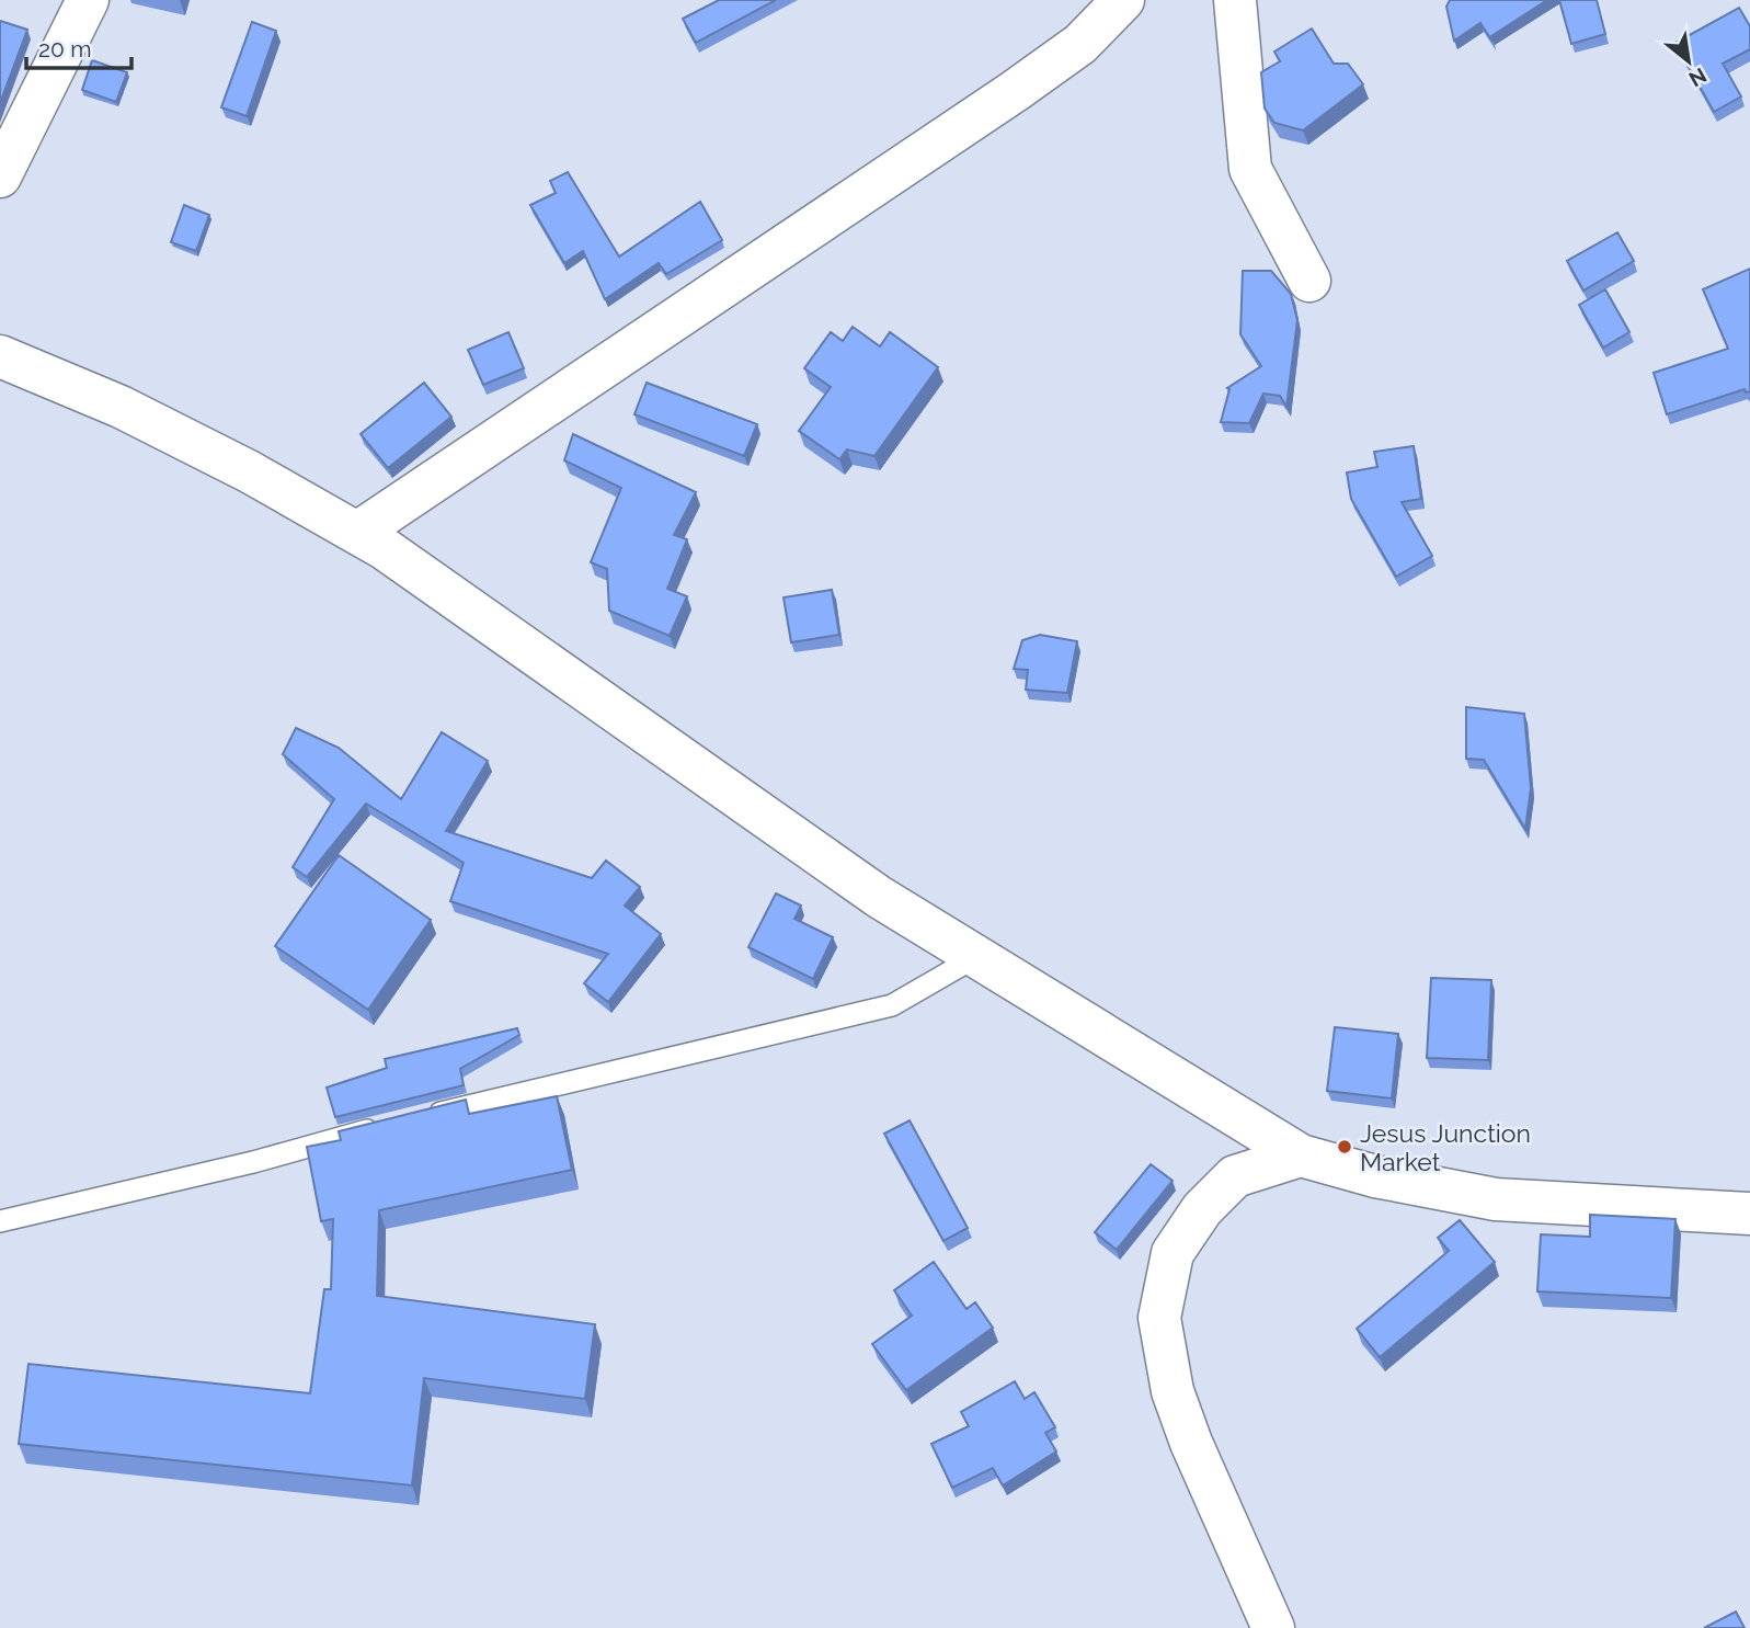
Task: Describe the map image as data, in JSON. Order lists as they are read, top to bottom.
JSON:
{
  "places": ["Jesus Junction Market"],
  "scale_bar": "20 m",
  "north": "bottom right"
}
